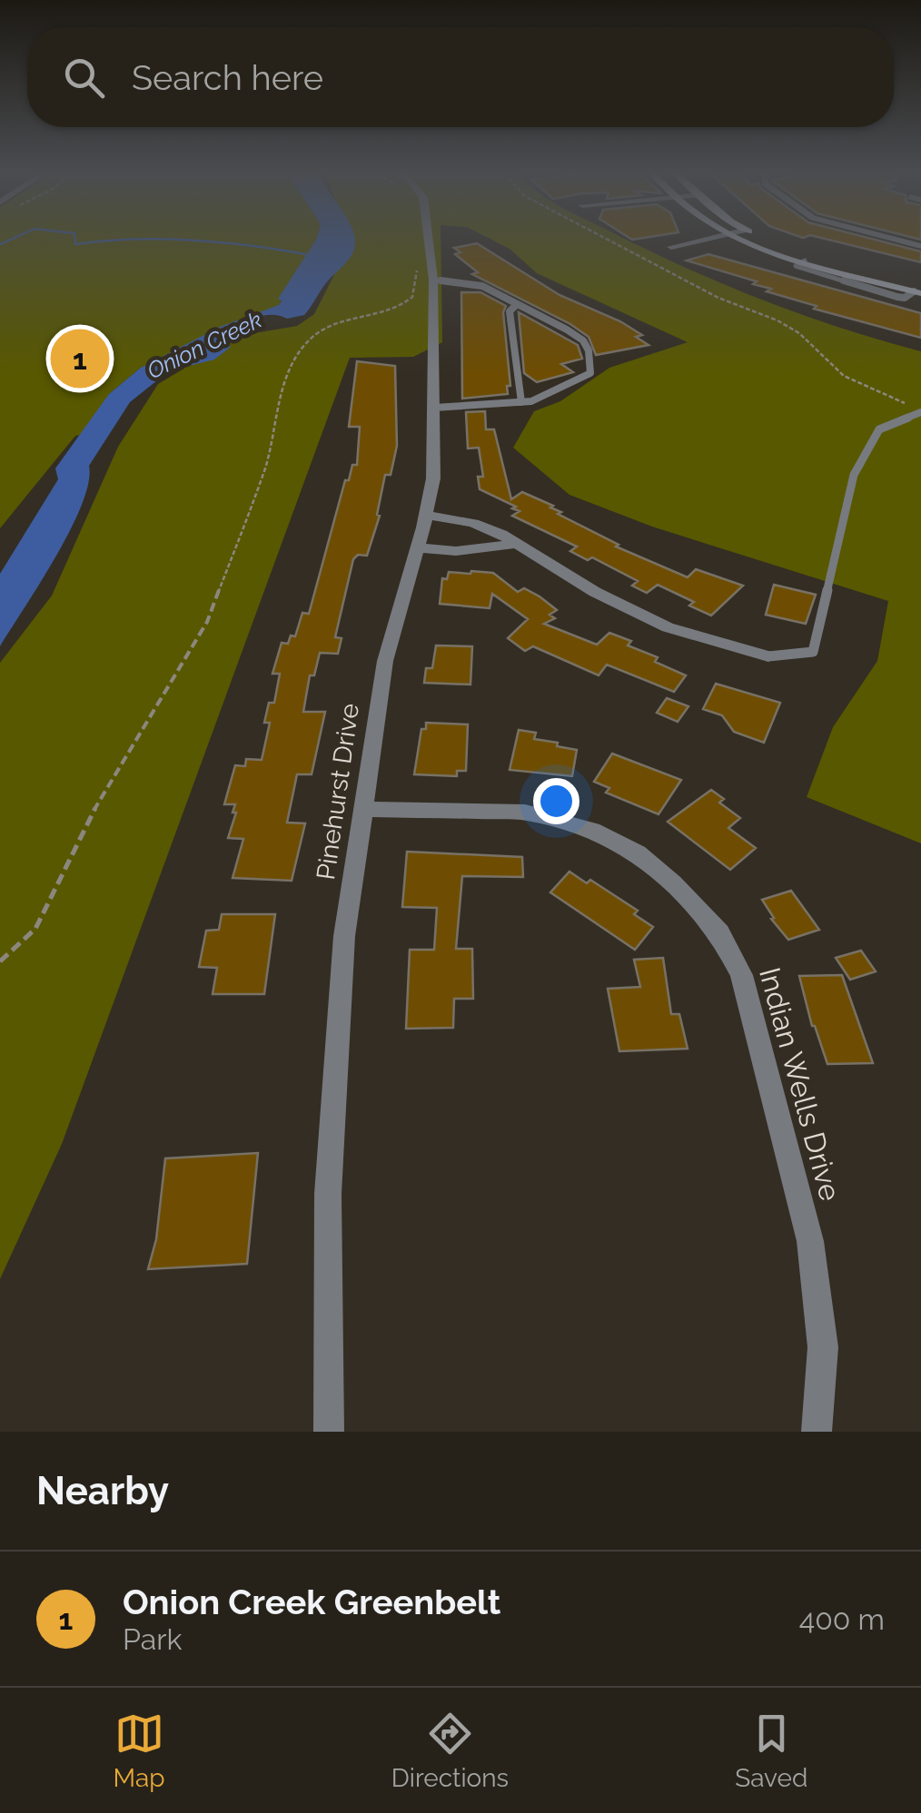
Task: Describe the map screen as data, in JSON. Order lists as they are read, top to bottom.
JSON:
{
  "streets": {
    "street": ["Pinehurst Drive", "Indian Wells Drive"]
  },
  "crossings": [
    ["Pinehurst Drive", "Indian Wells Drive"]
  ],
  "water": ["Onion Creek"],
  "page": {
    "search": "Search here",
    "pins": "1",
    "heading": "Nearby",
    "list": [
      {
        "mark": "1",
        "name": "Onion Creek Greenbelt",
        "note": "Park",
        "value": "400 m"
      }
    ],
    "nav": ["Map", "Directions", "Saved"]
  }
}
